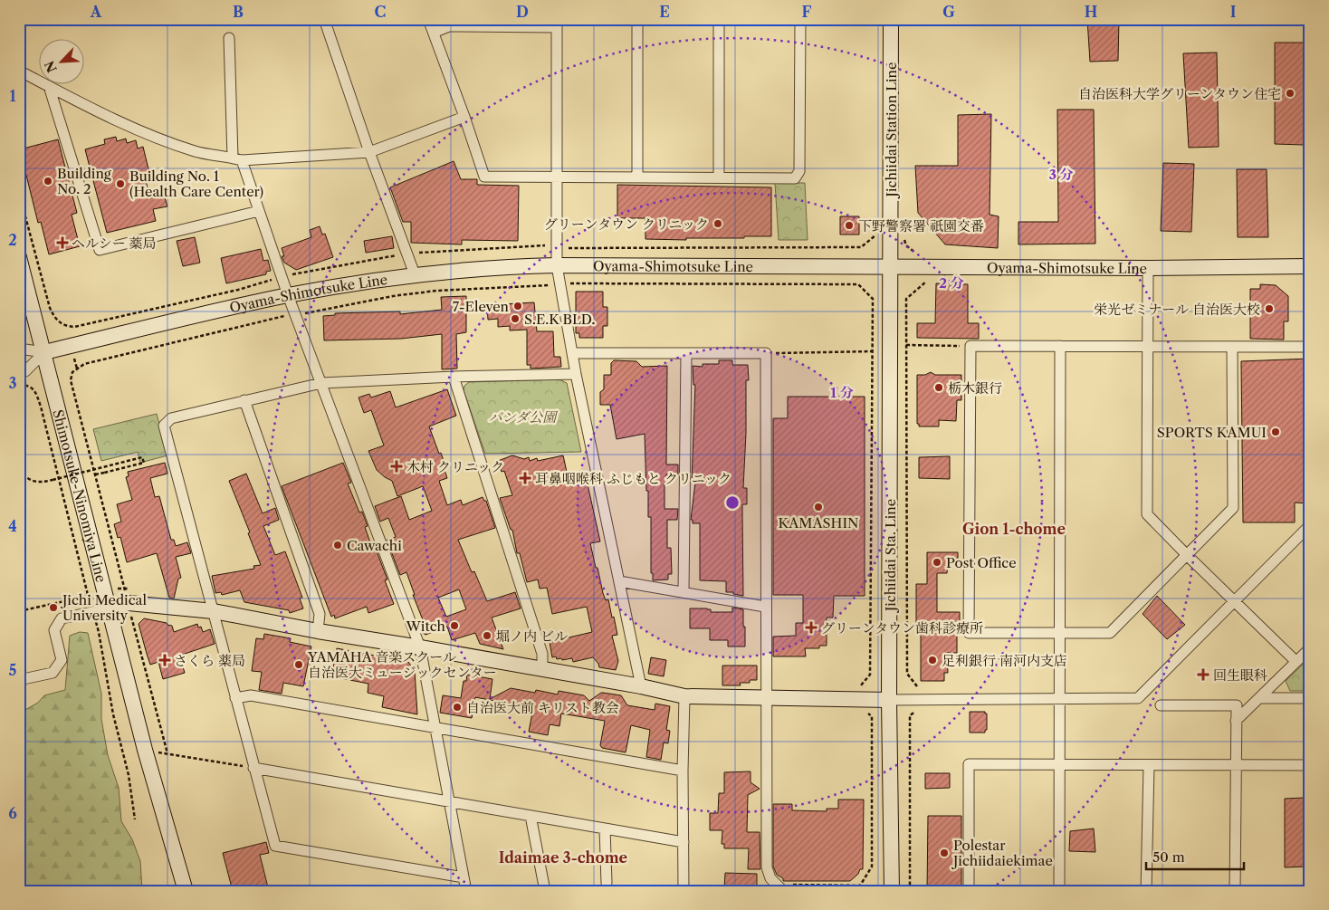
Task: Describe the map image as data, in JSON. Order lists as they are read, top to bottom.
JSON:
{
  "streets": {
    "main road": [
      "Jichiidai Station Line",
      "Oyama-Shimotsuke Line",
      "Shimotsuke-Ninomiya Line",
      "Jichiidai Sta. Line"
    ]
  },
  "crossings": [
    ["Jichiidai Station Line", "Oyama-Shimotsuke Line"],
    ["Jichiidai Station Line", "Jichiidai Sta. Line"],
    ["Oyama-Shimotsuke Line", "Shimotsuke-Ninomiya Line"],
    ["Oyama-Shimotsuke Line", "Jichiidai Sta. Line"]
  ],
  "districts": ["Gion 1-chome", "Idaimae 3-chome"],
  "parks": ["パンダ公園"],
  "places": {
    "other": [
      "自治医科大学グリーンタウン住宅",
      "Building No. 2",
      "Building No. 1 (Health Care Center)",
      "グリーンタウン クリニック",
      "下野警察署 祇園交番",
      "7-Eleven",
      "栄光ゼミナール 自治医大校",
      "S.E.K BLD.",
      "栃木銀行",
      "SPORTS KAMUI",
      "KAMASHIN",
      "Cawachi",
      "Post Office",
      "Jichi Medical University",
      "Witch",
      "堀ノ内 ビル",
      "足利銀行 南河内支店",
      "YAMAHA 音楽スクール 自治医大ミュージックセンター",
      "自治医大前 キリスト教会",
      "Polestar Jichiidaiekimae"
    ],
    "health": [
      "ヘルシー 薬局",
      "木村 クリニック",
      "耳鼻咽喉科 ふじもと クリニック",
      "グリーンタウン歯科診療所",
      "さくら 薬局",
      "回生眼科"
    ]
  },
  "scale_bar": "50 m",
  "north": "bottom left",
  "grid": {
    "columns": [
      "A",
      "B",
      "C",
      "D",
      "E",
      "F",
      "G",
      "H",
      "I"
    ],
    "rows": [
      "1",
      "2",
      "3",
      "4",
      "5",
      "6"
    ]
  },
  "rings": ["3 分", "2 分", "1 分"]
}
